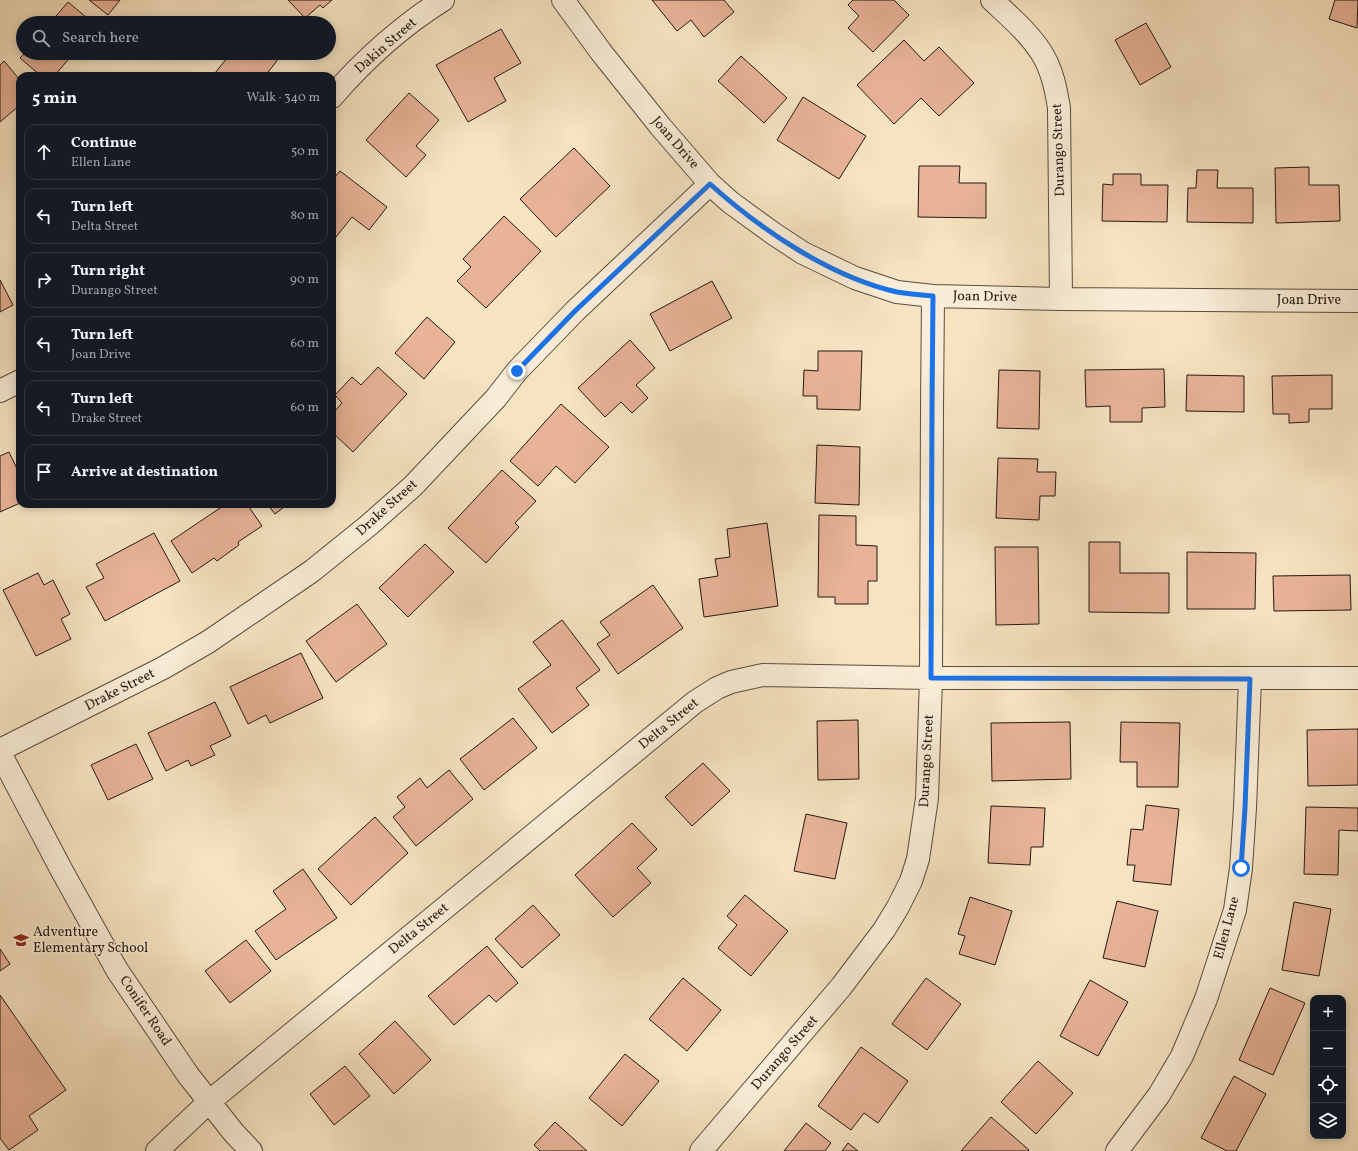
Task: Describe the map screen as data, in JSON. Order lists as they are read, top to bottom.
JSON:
{
  "streets": {
    "street": [
      "Dakin Street",
      "Joan Drive",
      "Durango Street",
      "Drake Street",
      "Delta Street",
      "Ellen Lane",
      "Conifer Road"
    ]
  },
  "crossings": [
    ["Joan Drive", "Durango Street"],
    ["Joan Drive", "Drake Street"],
    ["Durango Street", "Delta Street"],
    ["Delta Street", "Ellen Lane"],
    ["Delta Street", "Conifer Road"]
  ],
  "places": {
    "school or university": ["Adventure Elementary School"]
  },
  "page": {
    "search": "Search here",
    "heading": ["5 min", "Walk · 340 m"],
    "list": [
      ["Continue", "Ellen Lane", "50 m"],
      ["Turn left", "Delta Street", "80 m"],
      ["Turn right", "Durango Street", "90 m"],
      ["Turn left", "Joan Drive", "60 m"],
      ["Turn left", "Drake Street", "60 m"],
      "Arrive at destination"
    ],
    "map_buttons": ["+", "−"]
  }
}
